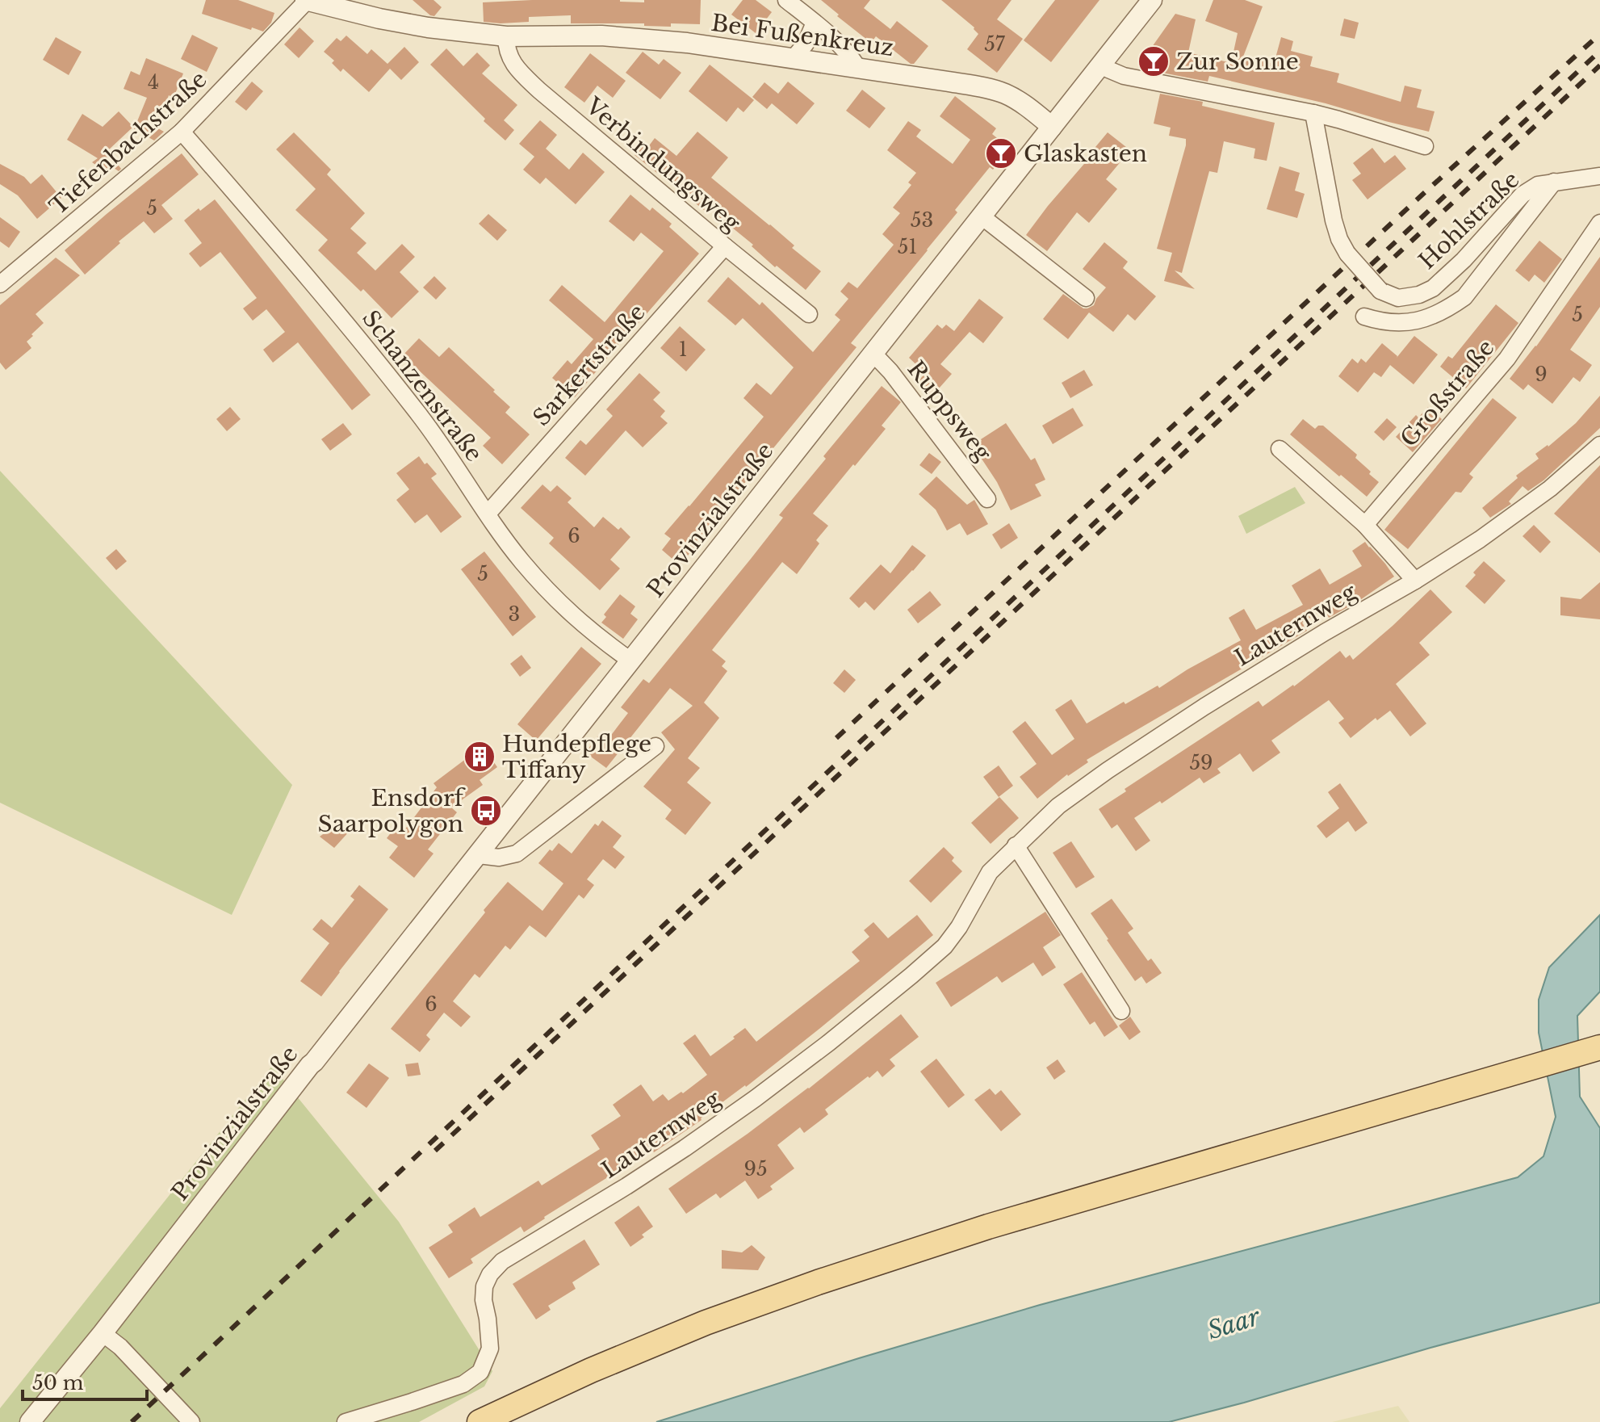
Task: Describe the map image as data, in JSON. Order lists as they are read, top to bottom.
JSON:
{
  "streets": {
    "street": [
      "Bei Fußenkreuz",
      "Tiefenbachstraße",
      "Verbindungsweg",
      "Hohlstraße",
      "Sarkertstraße",
      "Schanzenstraße",
      "Großstraße",
      "Ruppsweg",
      "Provinzialstraße",
      "Lauternweg"
    ]
  },
  "crossings": [
    ["Bei Fußenkreuz", "Tiefenbachstraße"],
    ["Bei Fußenkreuz", "Verbindungsweg"],
    ["Bei Fußenkreuz", "Provinzialstraße"],
    ["Tiefenbachstraße", "Schanzenstraße"],
    ["Verbindungsweg", "Sarkertstraße"],
    ["Sarkertstraße", "Schanzenstraße"],
    ["Schanzenstraße", "Provinzialstraße"],
    ["Ruppsweg", "Provinzialstraße"]
  ],
  "water": ["Saar"],
  "places": {
    "bar": ["Zur Sonne", "Glaskasten"],
    "building": ["Hundepflege Tiffany"],
    "bus stop": ["Ensdorf Saarpolygon"]
  },
  "house_numbers": [
    "57",
    "4",
    "5",
    "53",
    "51",
    "5",
    "1",
    "9",
    "6",
    "5",
    "3",
    "59",
    "6",
    "95"
  ],
  "scale_bar": "50 m"
}
